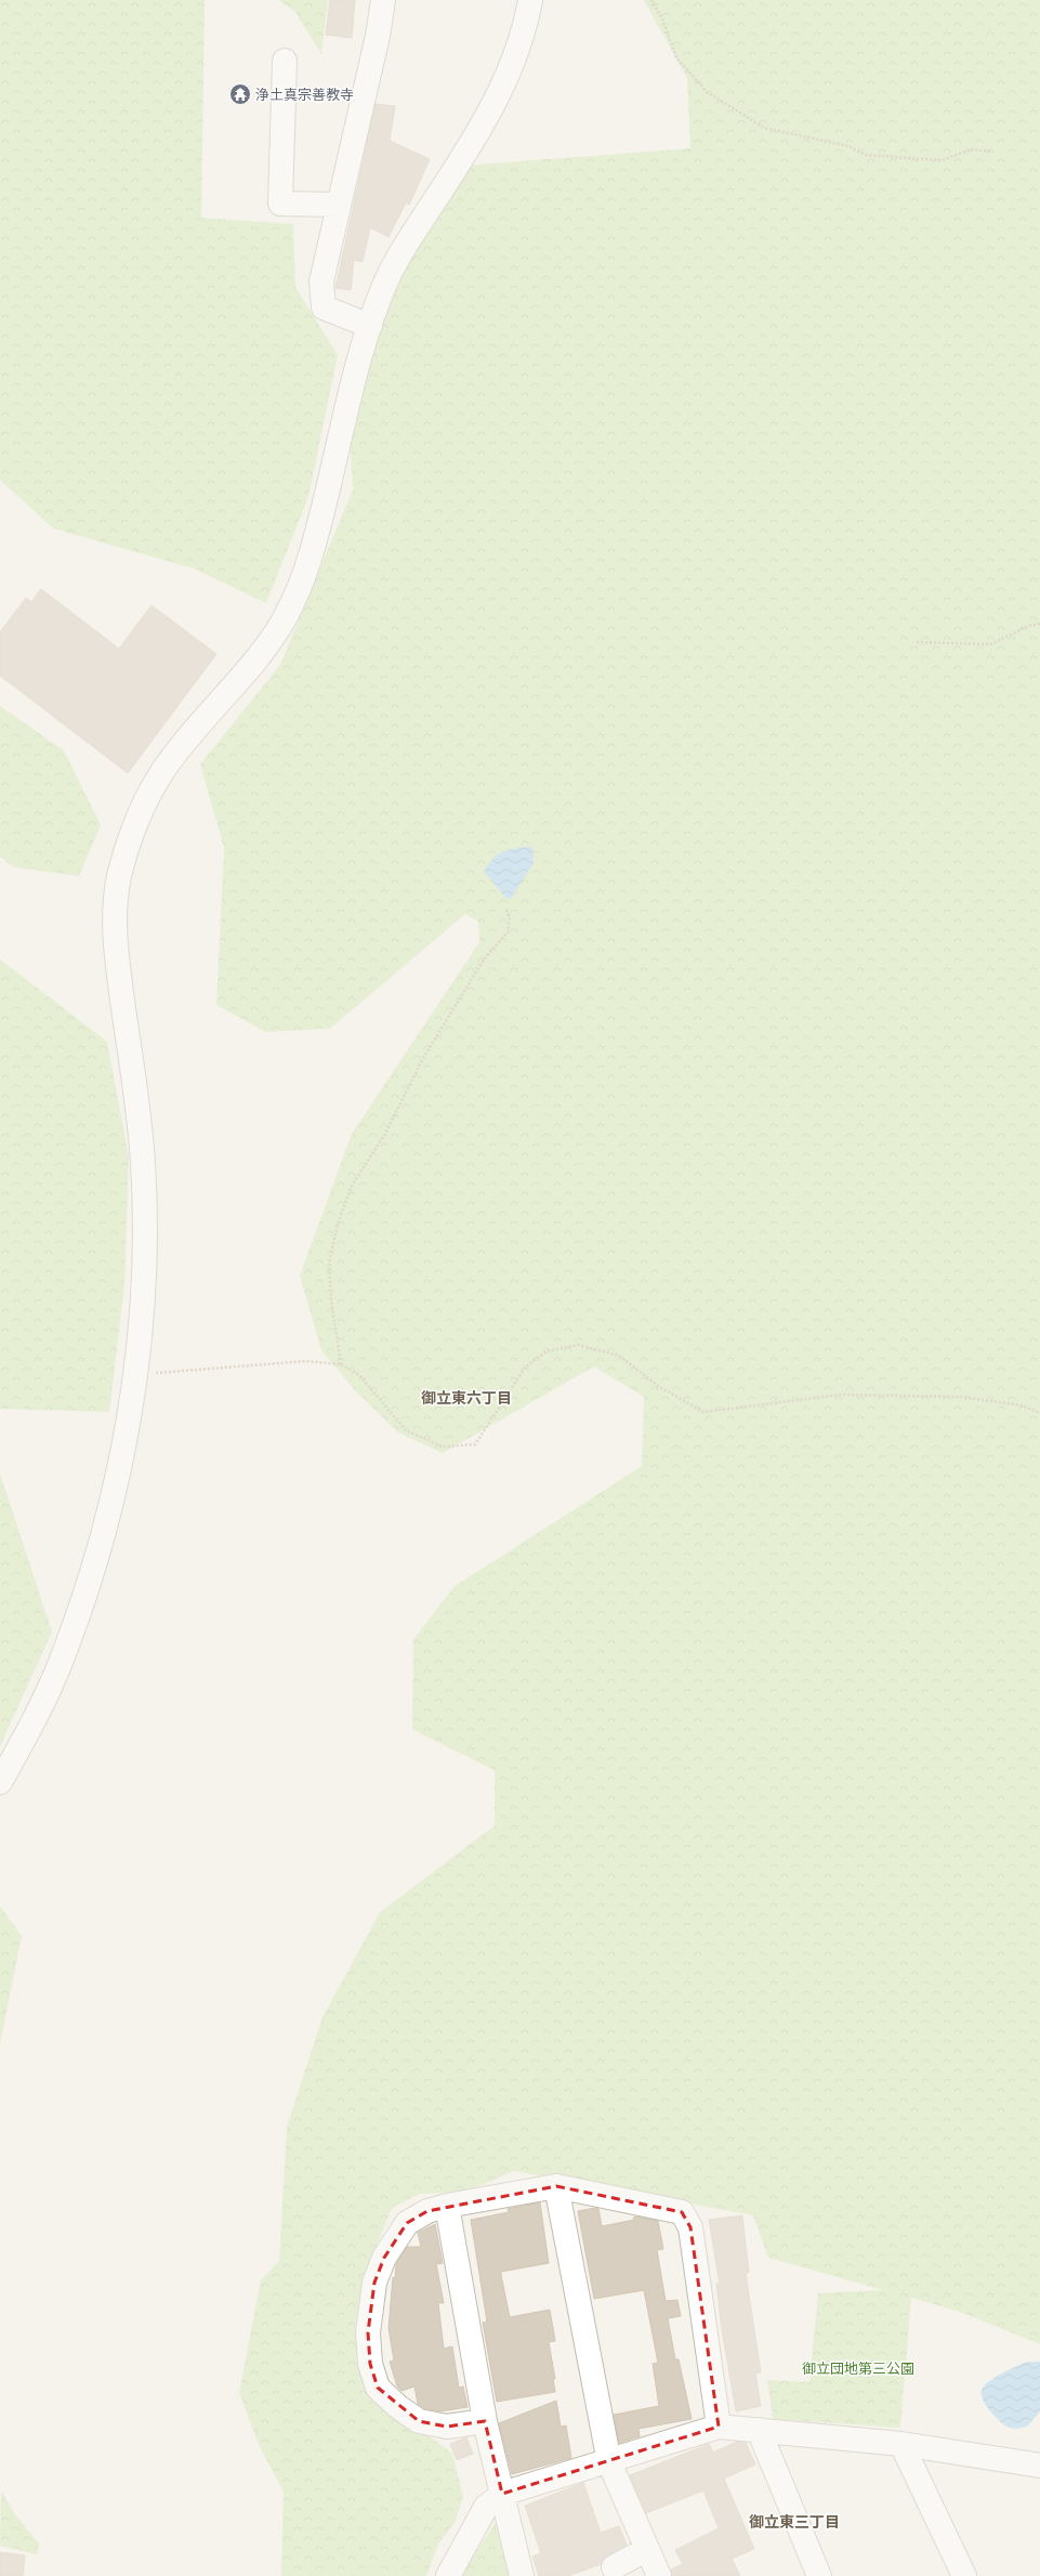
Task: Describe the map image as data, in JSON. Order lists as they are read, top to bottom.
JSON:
{
  "districts": ["御立東六丁目", "御立東三丁目"],
  "parks": ["御立団地第三公園"],
  "places": {
    "temple": ["浄土真宗善教寺"]
  }
}
